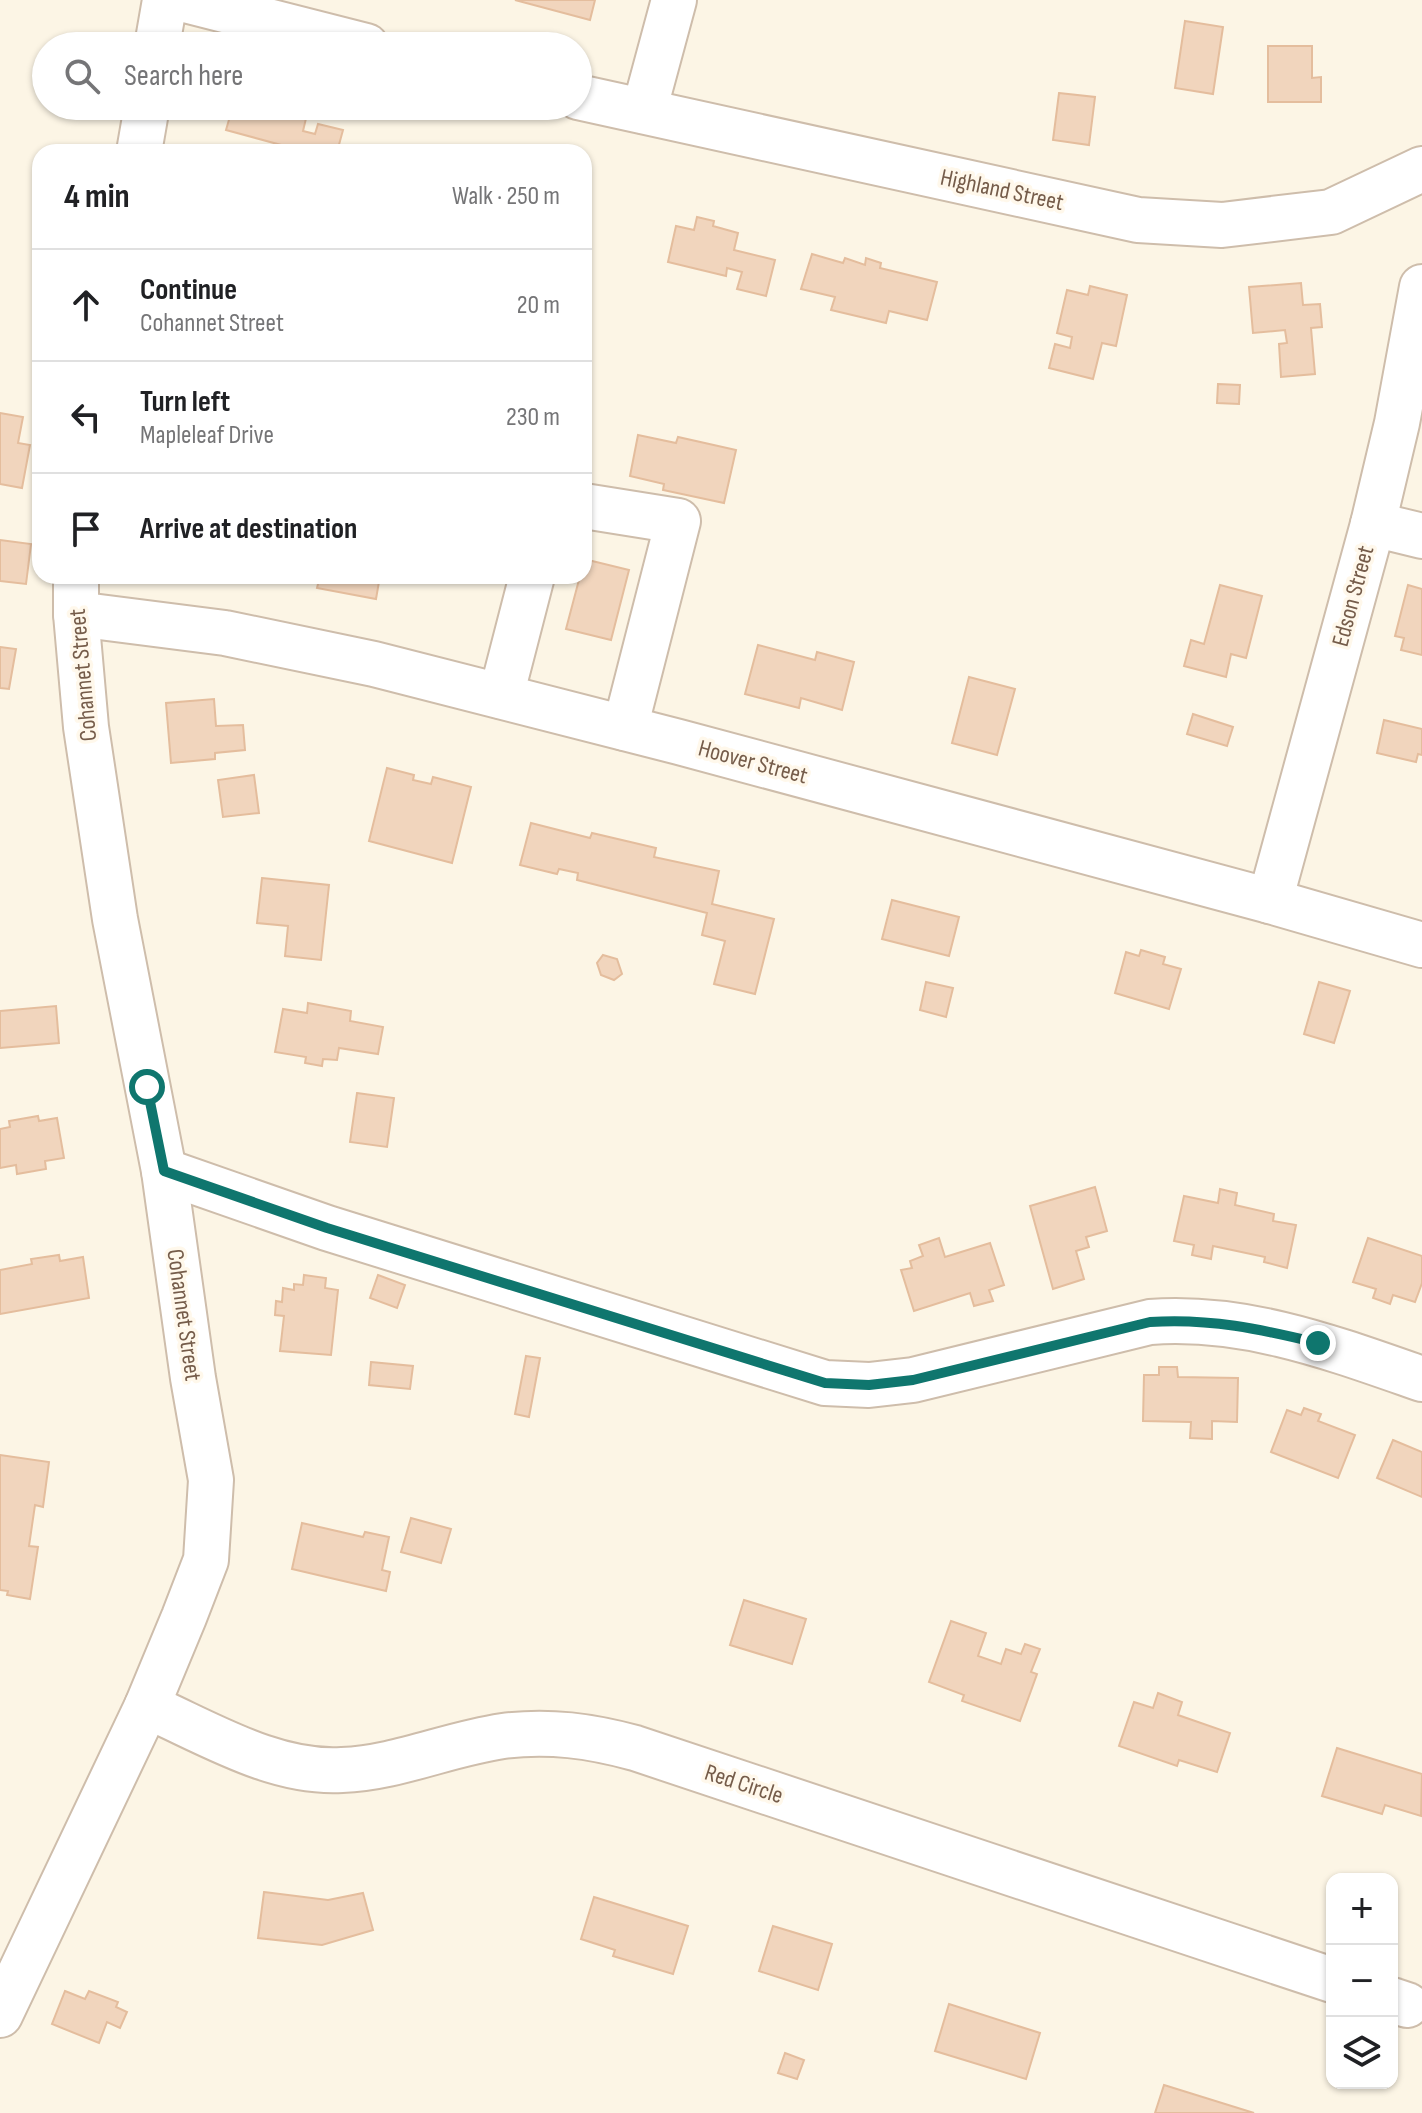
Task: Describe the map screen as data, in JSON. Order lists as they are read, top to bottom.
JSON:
{
  "streets": {
    "street": [
      "Highland Street",
      "Edson Street",
      "Cohannet Street",
      "Hoover Street",
      "Red Circle"
    ]
  },
  "crossings": [
    ["Edson Street", "Hoover Street"],
    ["Cohannet Street", "Hoover Street"],
    ["Cohannet Street", "Red Circle"]
  ],
  "page": {
    "search": "Search here",
    "heading": ["4 min", "Walk · 250 m"],
    "list": [
      ["Continue", "Cohannet Street", "20 m"],
      ["Turn left", "Mapleleaf Drive", "230 m"],
      "Arrive at destination"
    ],
    "map_buttons": ["+", "−"]
  }
}
